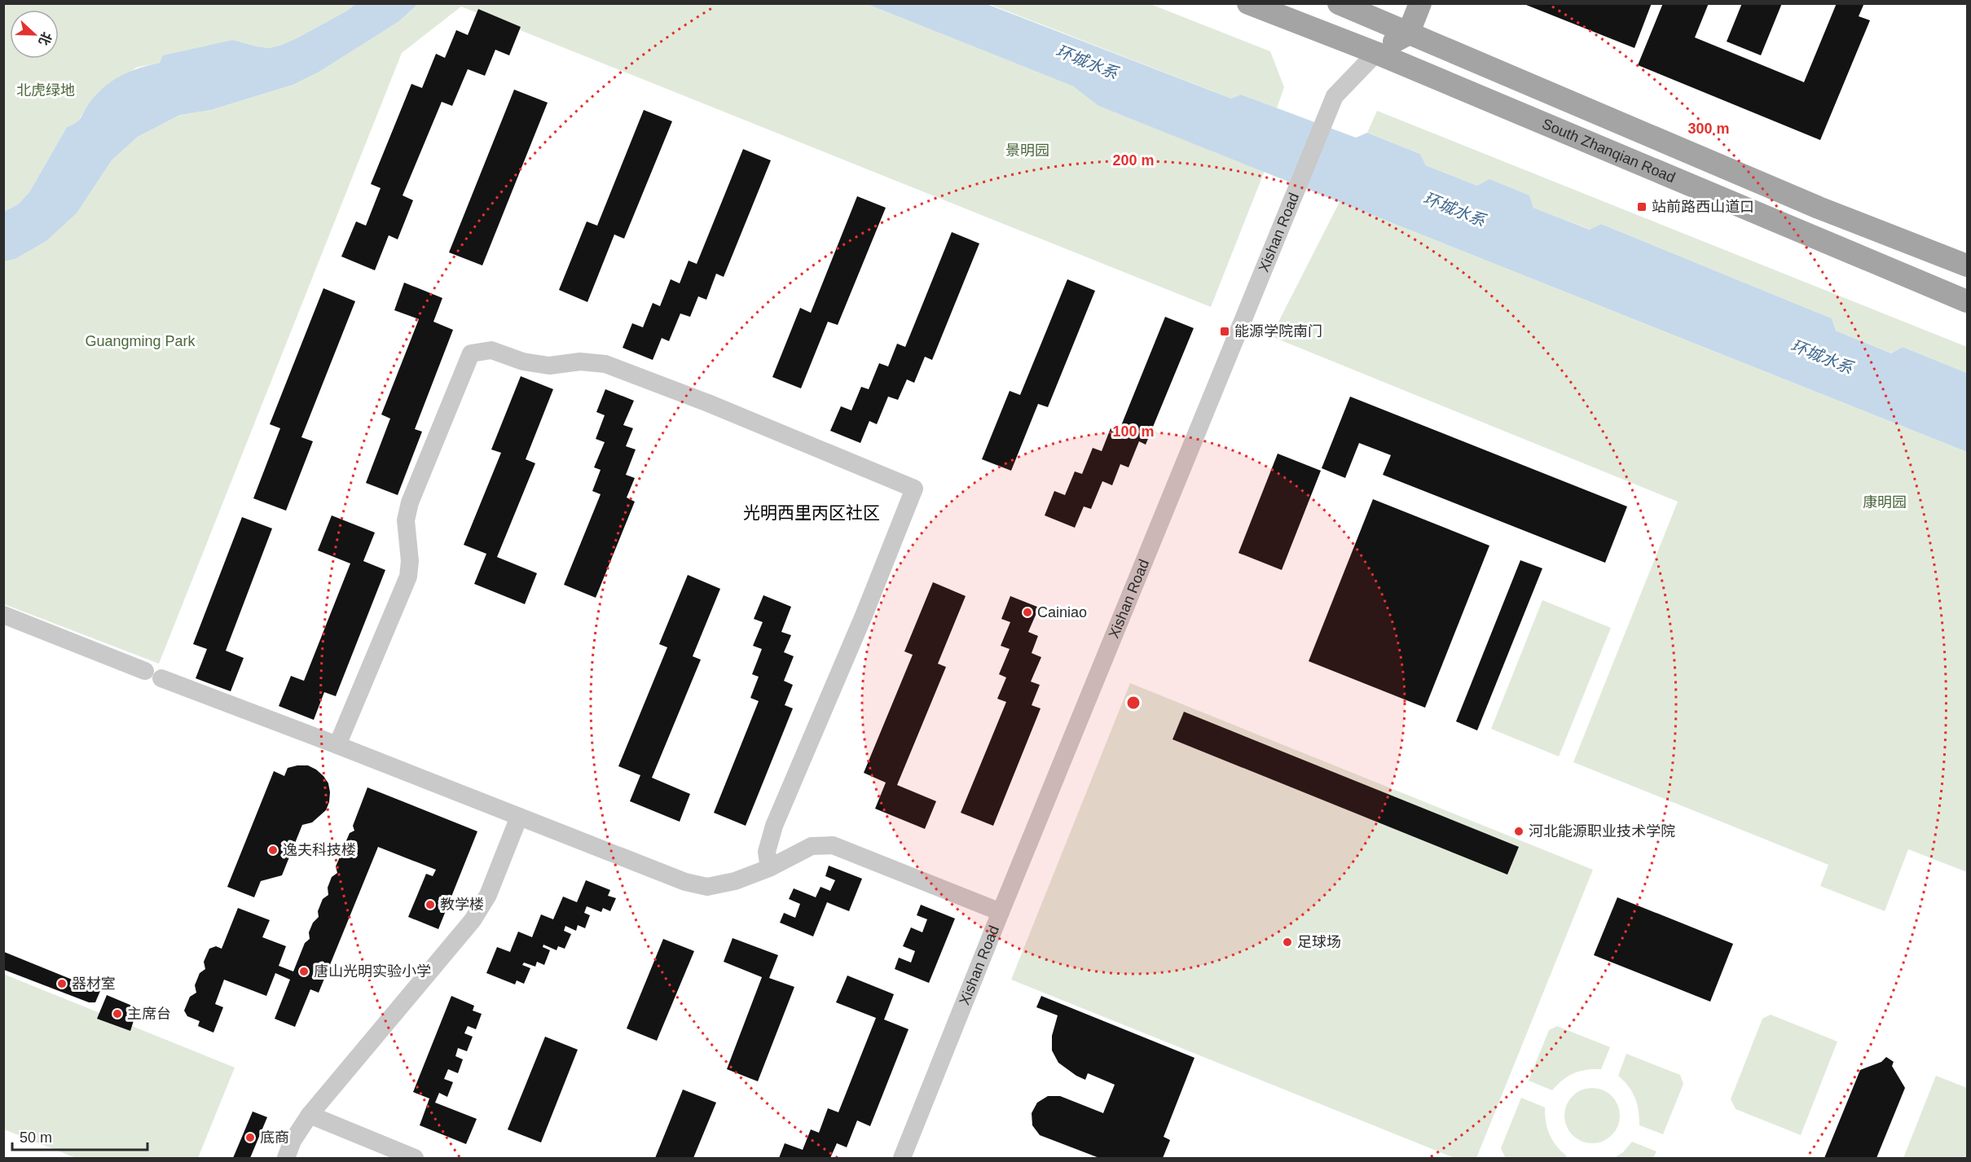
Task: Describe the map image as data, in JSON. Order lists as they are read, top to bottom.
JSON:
{
  "streets": {
    "main road": ["South Zhanqian Road", "Xishan Road"]
  },
  "crossings": [
    ["South Zhanqian Road", "Xishan Road"]
  ],
  "districts": ["光明西里丙区社区"],
  "water": ["环城水系"],
  "parks": [
    "北虎绿地",
    "景明园",
    "Guangming Park",
    "康明园"
  ],
  "places": {
    "transit": ["站前路西山道口", "能源学院南门"],
    "other": [
      "Cainiao",
      "河北能源职业技术学院",
      "逸夫科技楼",
      "教学楼",
      "足球场",
      "唐山光明实验小学",
      "器材室",
      "主席台",
      "底商"
    ]
  },
  "scale_bar": "50 m",
  "north": "right",
  "rings": ["300 m", "200 m", "100 m"]
}
